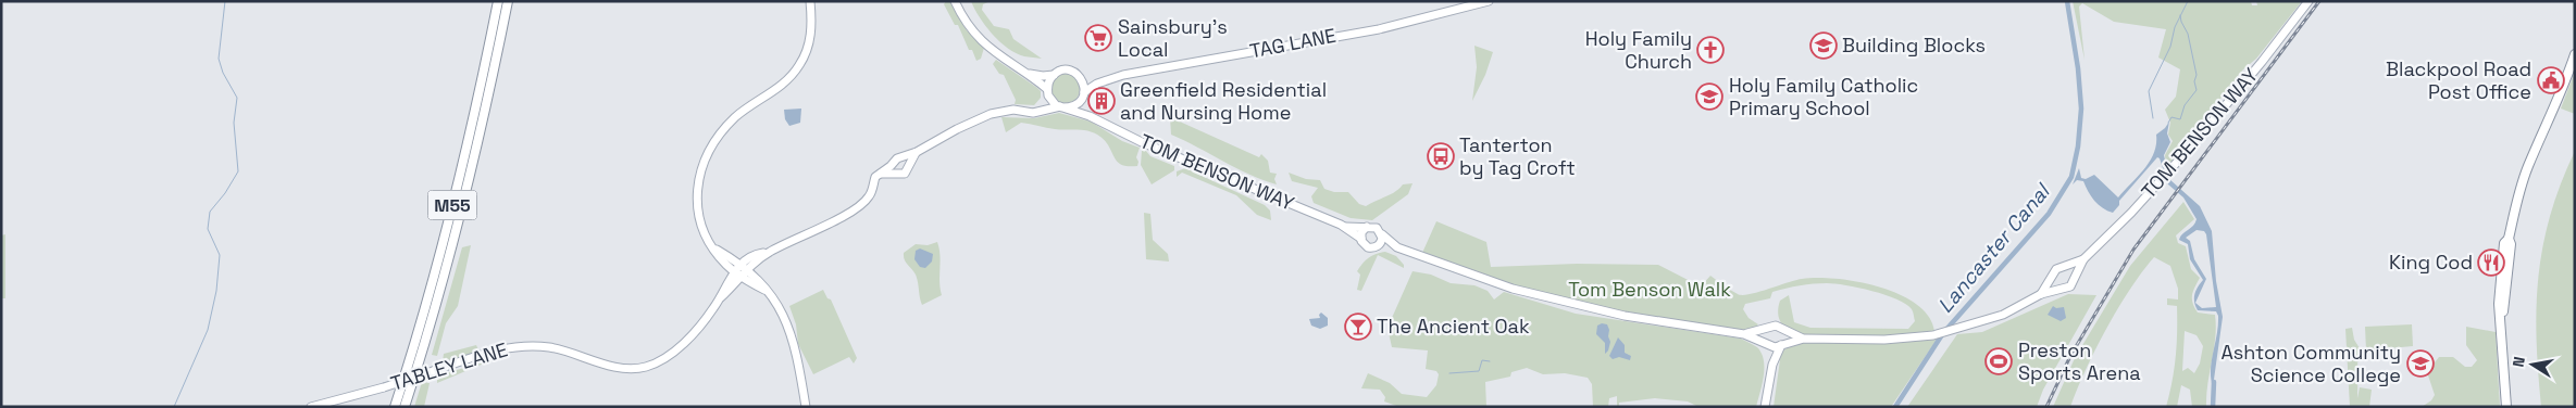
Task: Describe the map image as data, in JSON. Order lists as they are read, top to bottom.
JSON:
{
  "streets": {
    "highway": ["M55"],
    "main road": ["TAG LANE", "TOM BENSON WAY", "TABLEY LANE"]
  },
  "crossings": [
    ["TAG LANE", "TOM BENSON WAY"]
  ],
  "water": ["Lancaster Canal"],
  "parks": ["Tom Benson Walk"],
  "places": {
    "supermarket": ["Sainsbury's Local"],
    "school or university": ["Building Blocks", "Holy Family Catholic Primary School", "Ashton Community Science College"],
    "church": ["Holy Family Church"],
    "public building": ["Blackpool Road Post Office"],
    "building": ["Greenfield Residential and Nursing Home"],
    "bus stop": ["Tanterton by Tag Croft"],
    "restaurant": ["King Cod"],
    "bar": ["The Ancient Oak"],
    "sports": ["Preston Sports Arena"]
  },
  "north": "left"
}
